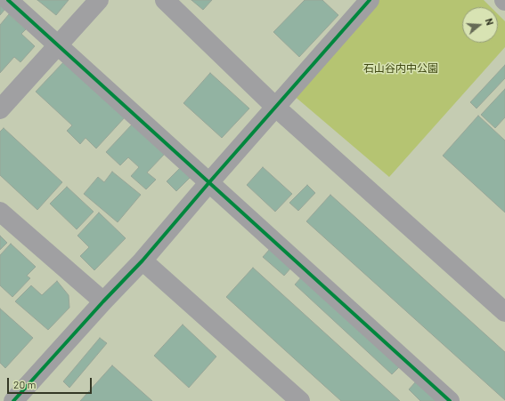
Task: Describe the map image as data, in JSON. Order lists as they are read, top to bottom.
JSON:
{
  "parks": ["石山谷内中公園"],
  "scale_bar": "20 m",
  "north": "right"
}
